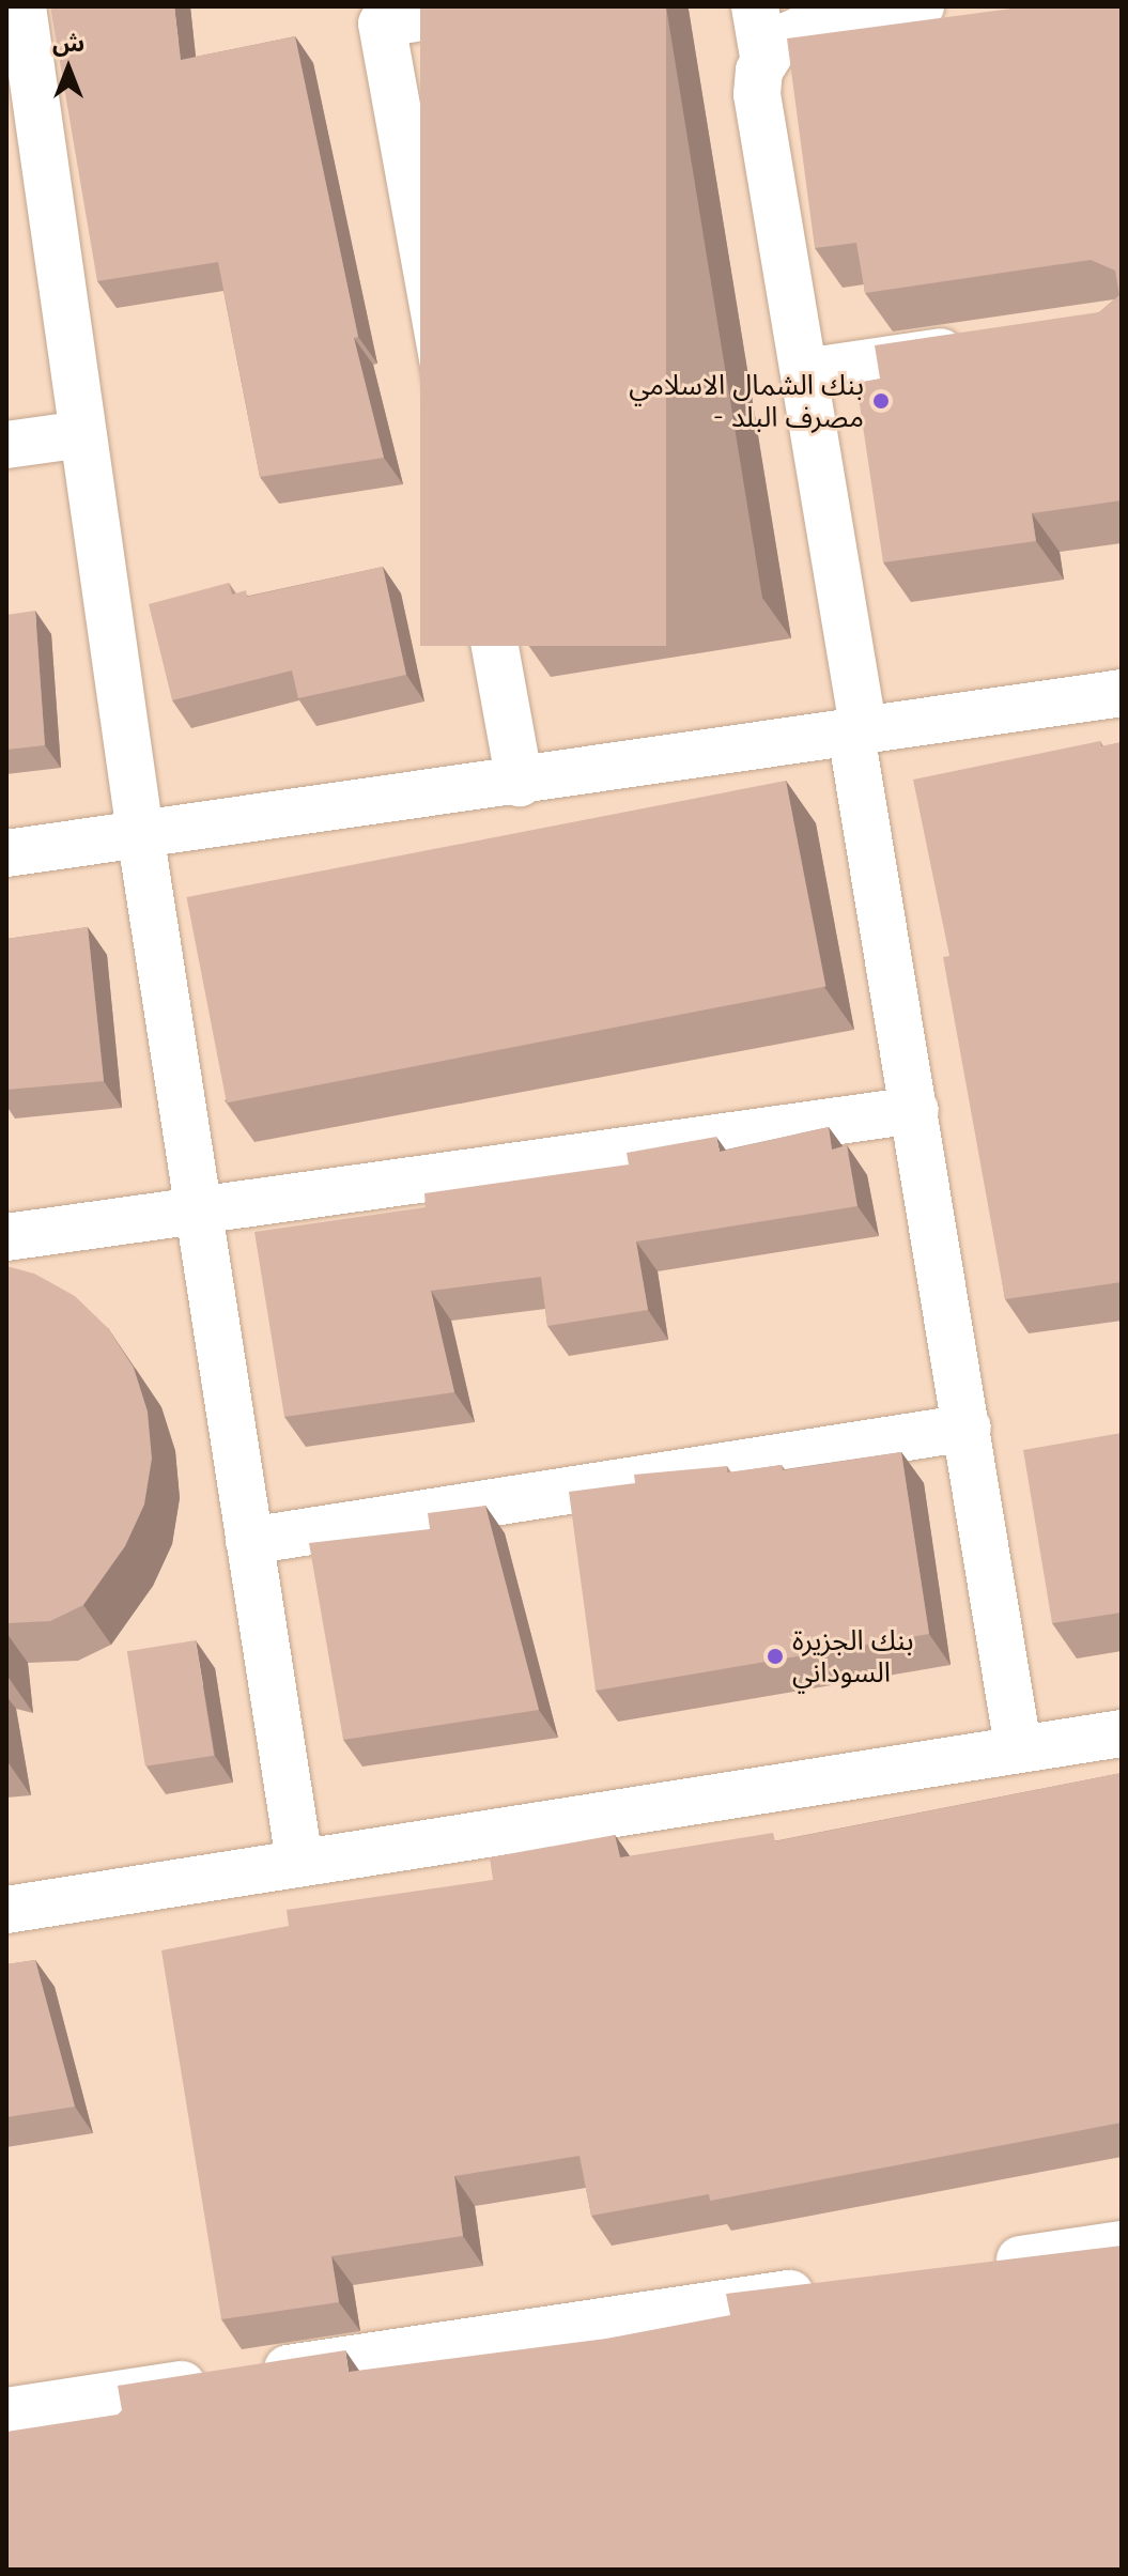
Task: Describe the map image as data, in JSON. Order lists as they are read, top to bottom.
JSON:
{
  "places": ["بنك الشمال الاسلامي - مصرف البلد", "بنك الجزيرة السوداني"],
  "north": "top"
}
